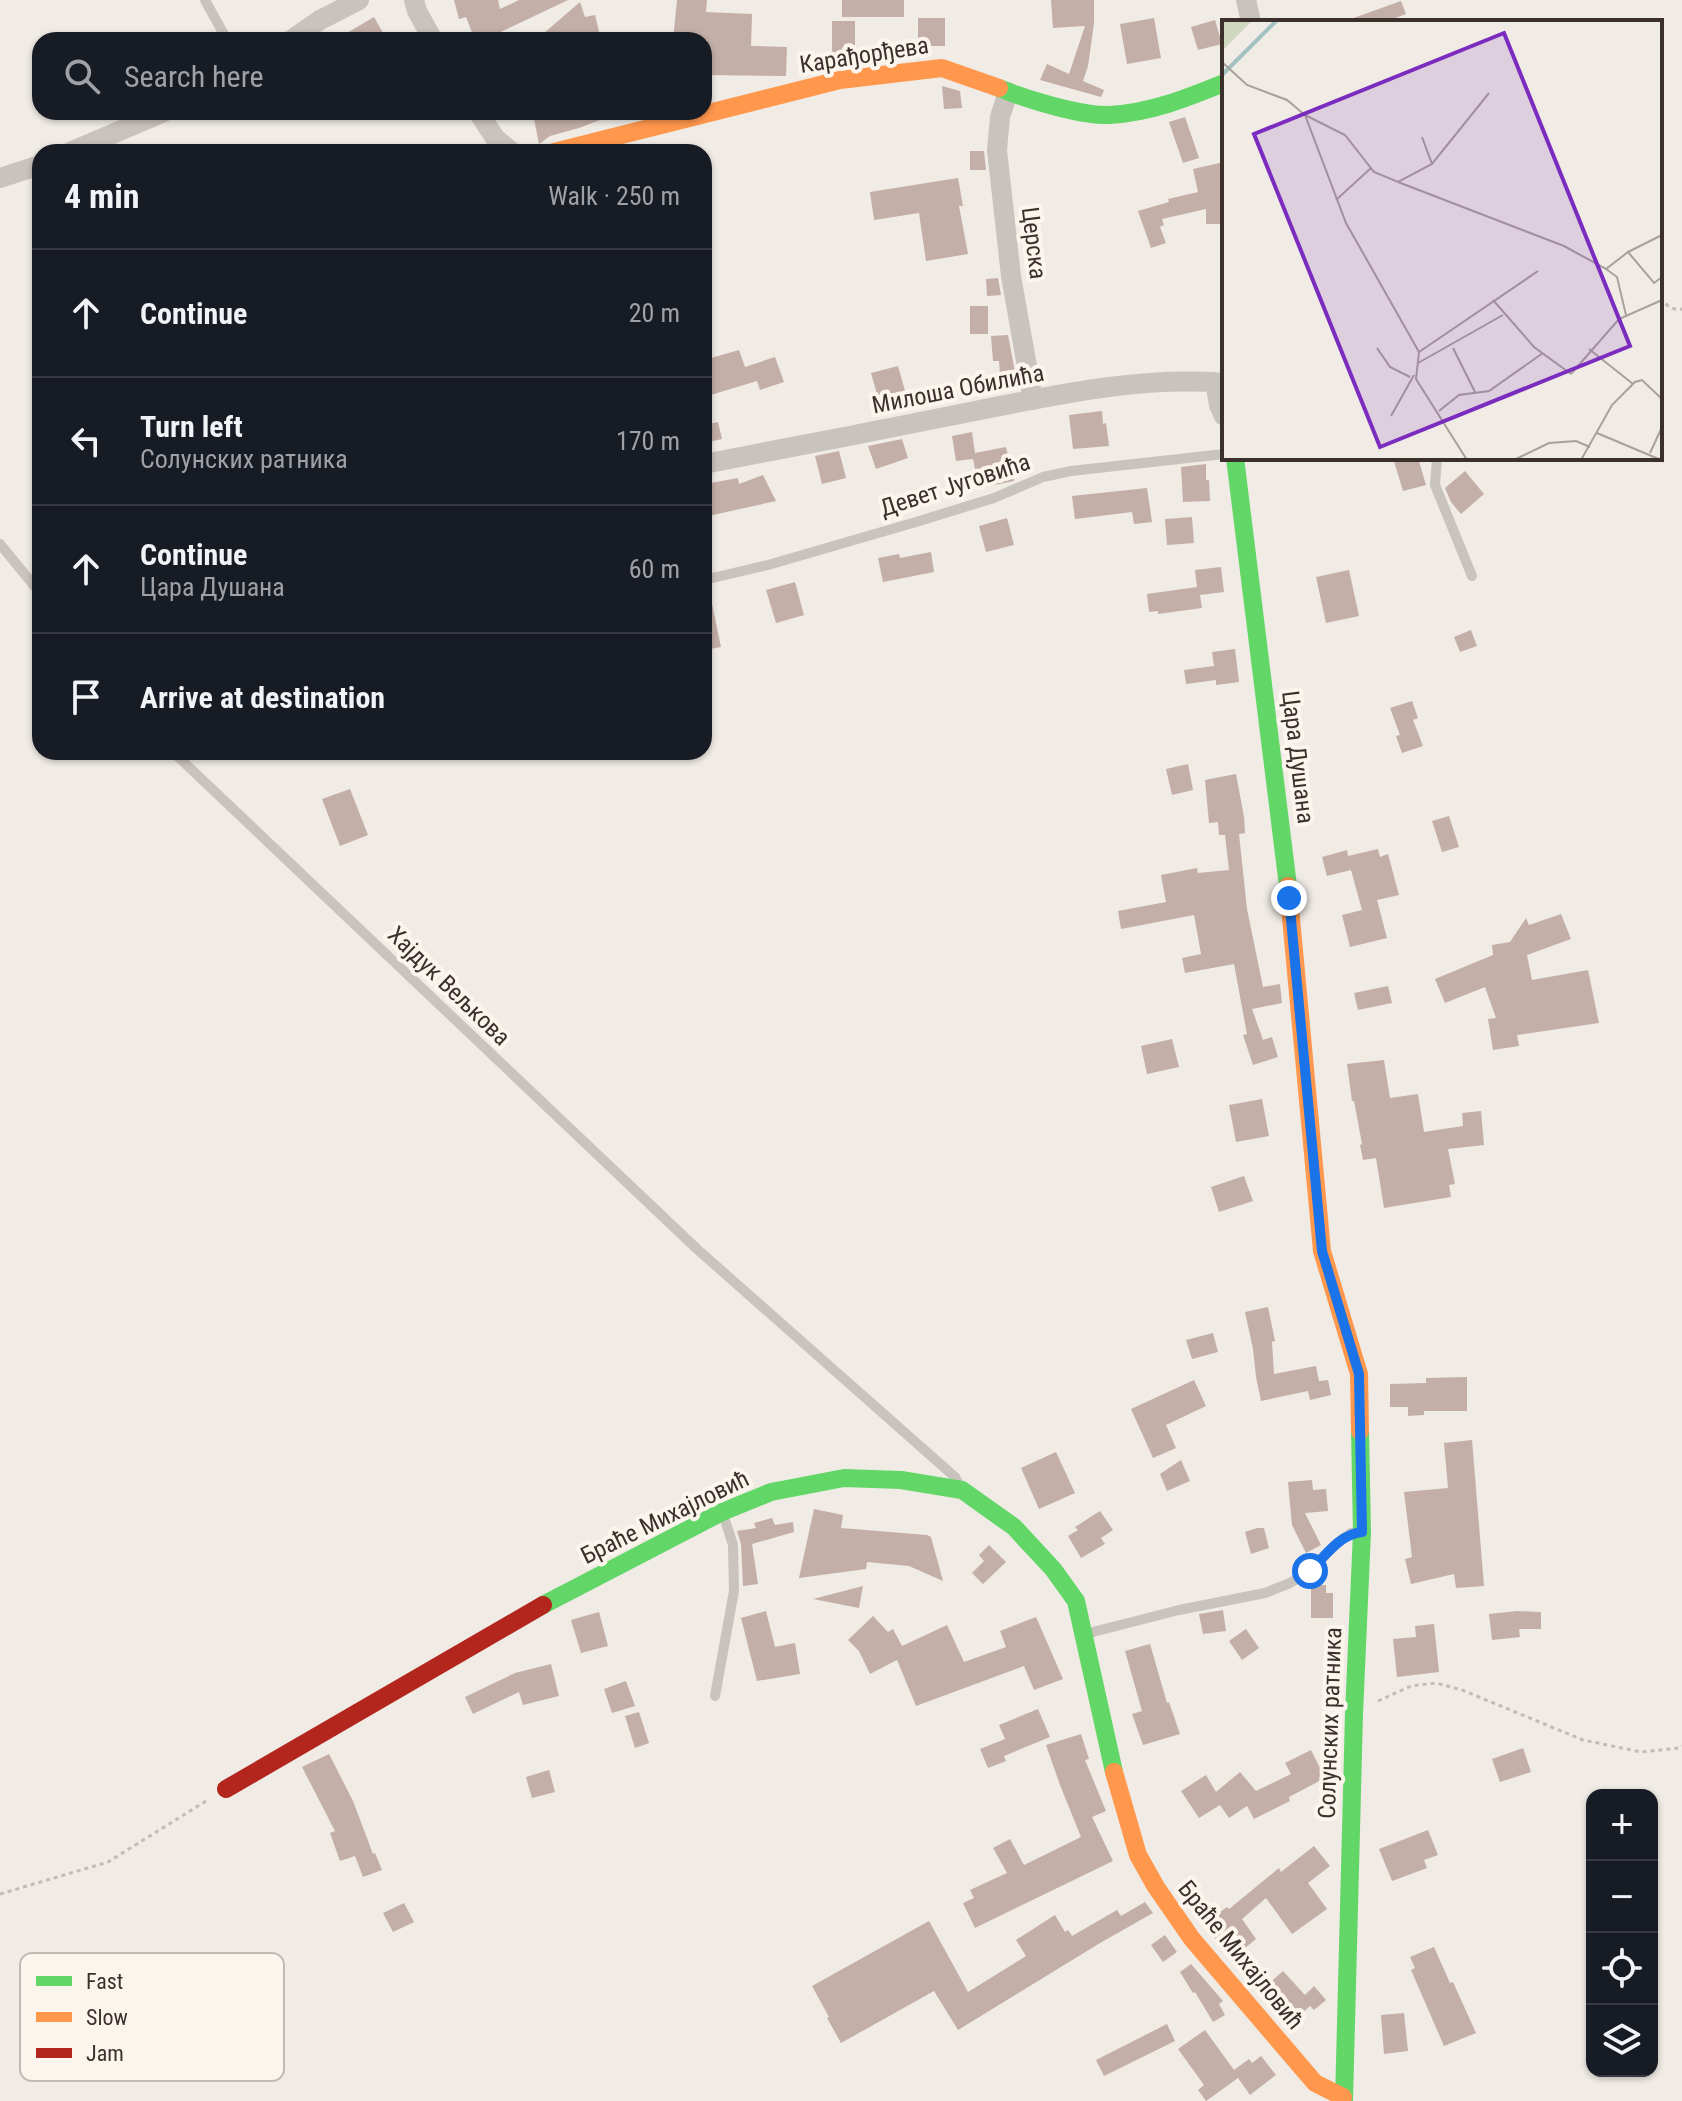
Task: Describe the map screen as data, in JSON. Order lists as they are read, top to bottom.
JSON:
{
  "streets": {
    "street": [
      "Карађорђева",
      "Церска",
      "Милоша Обилића",
      "Цара Душана",
      "Браће Михајловић",
      "Солунских ратника"
    ],
    "lane": ["Девет Југовића", "Хајдук Вељкова"]
  },
  "crossings": [
    ["Карађорђева", "Церска"],
    ["Церска", "Милоша Обилића"],
    ["Цара Душана", "Солунских ратника"],
    ["Хајдук Вељкова", "Браће Михајловић"],
    ["Браће Михајловић", "Солунских ратника"]
  ],
  "legend": ["Fast", "Slow", "Jam"],
  "page": {
    "search": "Search here",
    "heading": ["4 min", "Walk · 250 m"],
    "list": [
      ["Continue", "20 m"],
      ["Turn left", "Солунских ратника", "170 m"],
      ["Continue", "Цара Душана", "60 m"],
      "Arrive at destination"
    ],
    "map_buttons": ["+", "−"]
  }
}
